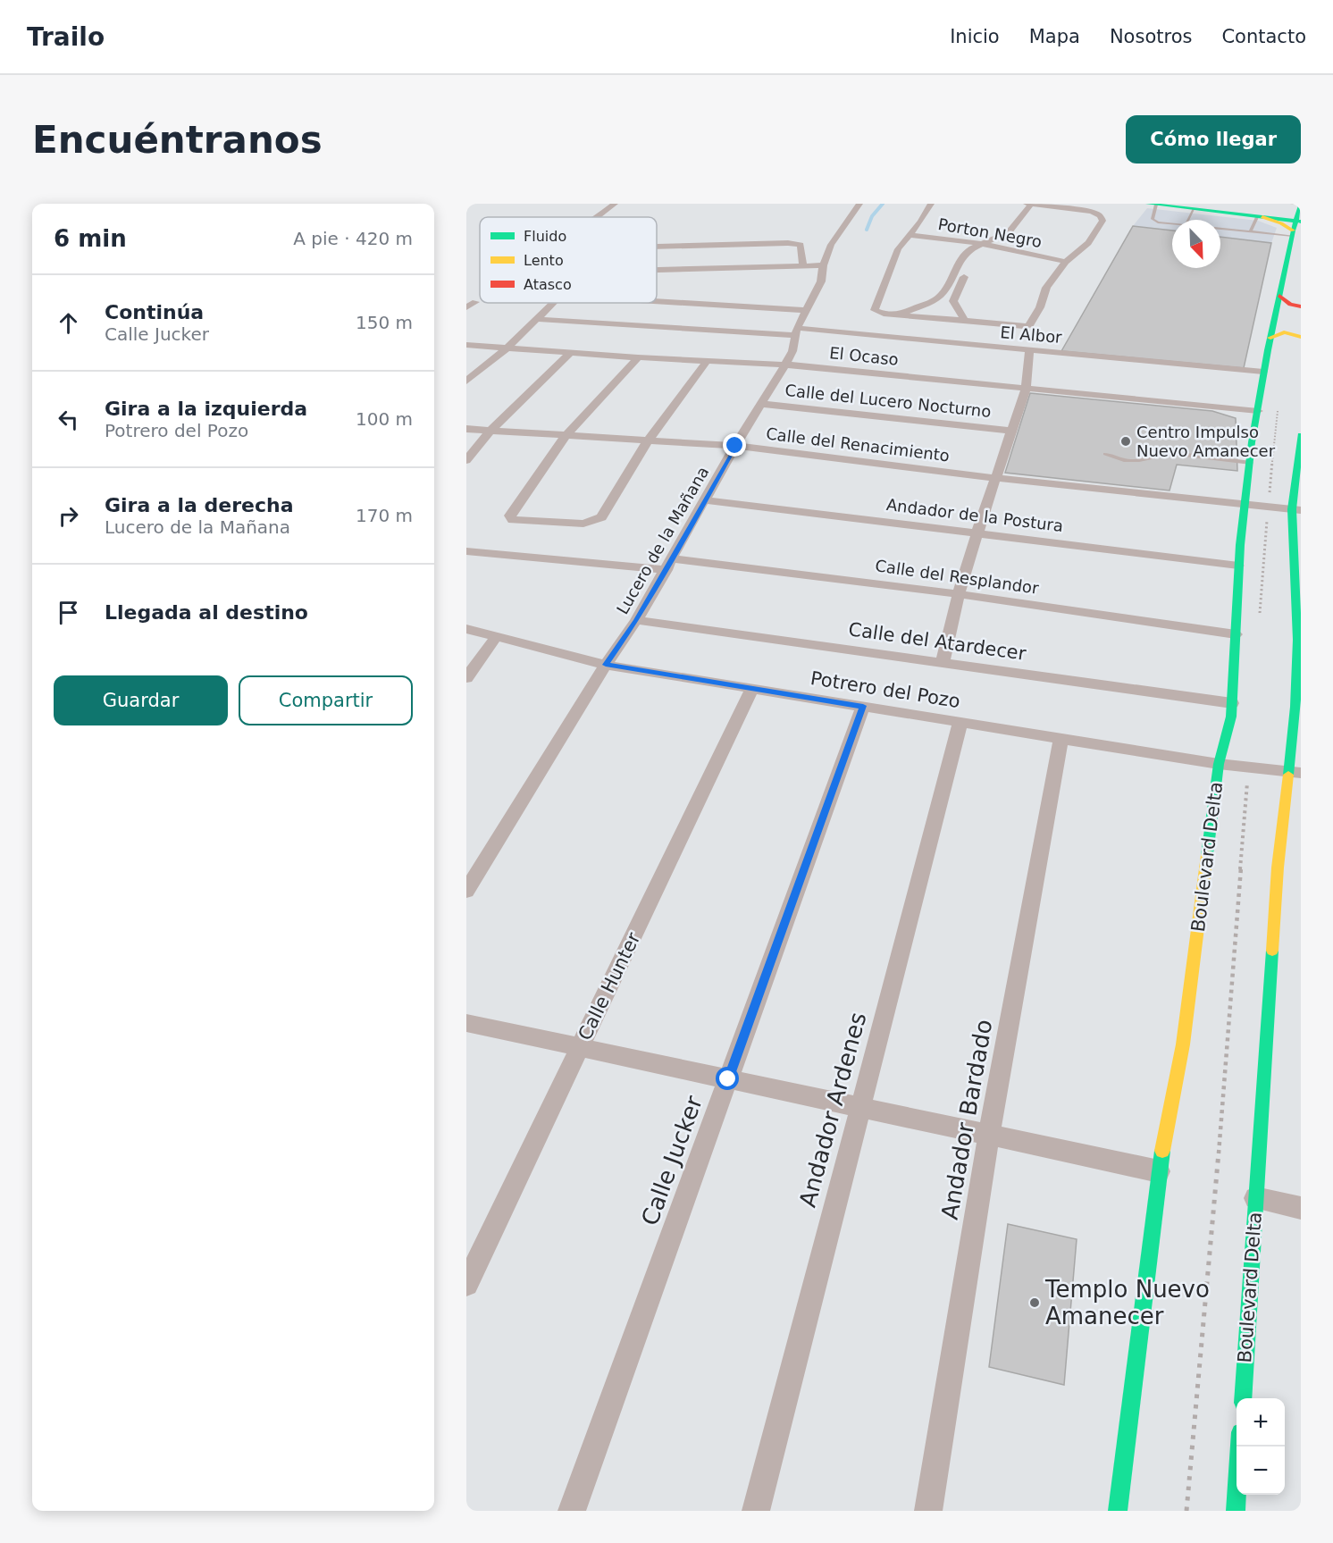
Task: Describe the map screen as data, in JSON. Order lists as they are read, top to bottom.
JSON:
{
  "streets": {
    "main road": ["Boulevard Delta"],
    "street": [
      "Porton Negro",
      "El Albor",
      "El Ocaso",
      "Calle del Lucero Nocturno",
      "Calle del Renacimiento",
      "Andador de la Postura",
      "Lucero de la Mañana",
      "Calle del Resplandor",
      "Calle del Atardecer",
      "Potrero del Pozo",
      "Calle Hunter",
      "Andador Ardenes",
      "Andador Bardado",
      "Calle Jucker"
    ]
  },
  "crossings": [
    ["El Albor", "Lucero de la Mañana"],
    ["El Albor", "Boulevard Delta"],
    ["El Ocaso", "Lucero de la Mañana"],
    ["El Ocaso", "Boulevard Delta"],
    ["Calle del Lucero Nocturno", "Lucero de la Mañana"],
    ["Calle del Renacimiento", "Lucero de la Mañana"],
    ["Calle del Renacimiento", "Boulevard Delta"],
    ["Andador de la Postura", "Lucero de la Mañana"],
    ["Andador de la Postura", "Boulevard Delta"],
    ["Lucero de la Mañana", "Calle del Resplandor"],
    ["Lucero de la Mañana", "Calle del Atardecer"],
    ["Lucero de la Mañana", "Potrero del Pozo"],
    ["Calle del Resplandor", "Boulevard Delta"],
    ["Calle del Atardecer", "Boulevard Delta"],
    ["Potrero del Pozo", "Boulevard Delta"],
    ["Potrero del Pozo", "Calle Hunter"],
    ["Potrero del Pozo", "Andador Ardenes"],
    ["Potrero del Pozo", "Andador Bardado"],
    ["Potrero del Pozo", "Calle Jucker"]
  ],
  "places": ["Centro Impulso Nuevo Amanecer", "Templo Nuevo Amanecer"],
  "legend": ["Fluido", "Lento", "Atasco"],
  "north": "bottom right",
  "page": {
    "header": "Trailo",
    "nav": [
      "Inicio",
      "Mapa",
      "Nosotros",
      "Contacto"
    ],
    "buttons": [
      "Cómo llegar",
      ["Guardar", "Compartir"]
    ],
    "title": "Encuéntranos",
    "heading": ["6 min", "A pie · 420 m"],
    "list": [
      ["Continúa", "Calle Jucker", "150 m"],
      ["Gira a la izquierda", "Potrero del Pozo", "100 m"],
      ["Gira a la derecha", "Lucero de la Mañana", "170 m"],
      "Llegada al destino"
    ],
    "map_buttons": ["+", "−"]
  }
}
